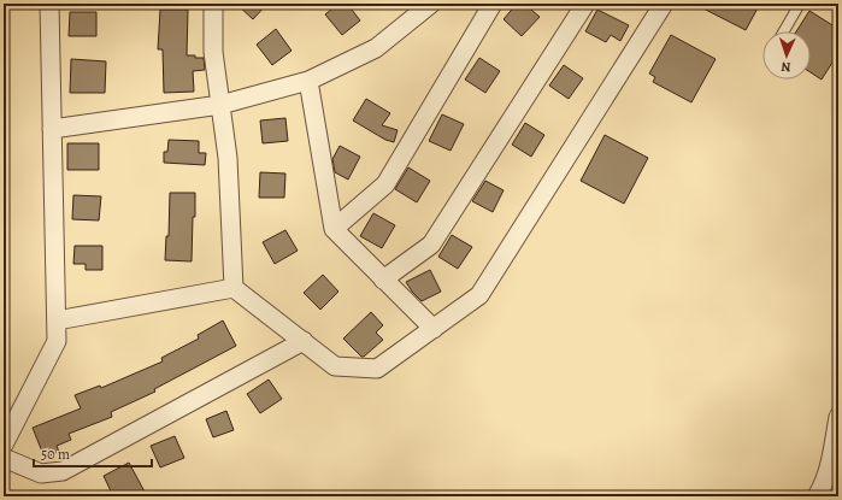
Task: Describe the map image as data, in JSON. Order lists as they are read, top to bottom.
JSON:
{
  "scale_bar": "50 m",
  "north": "bottom"
}
